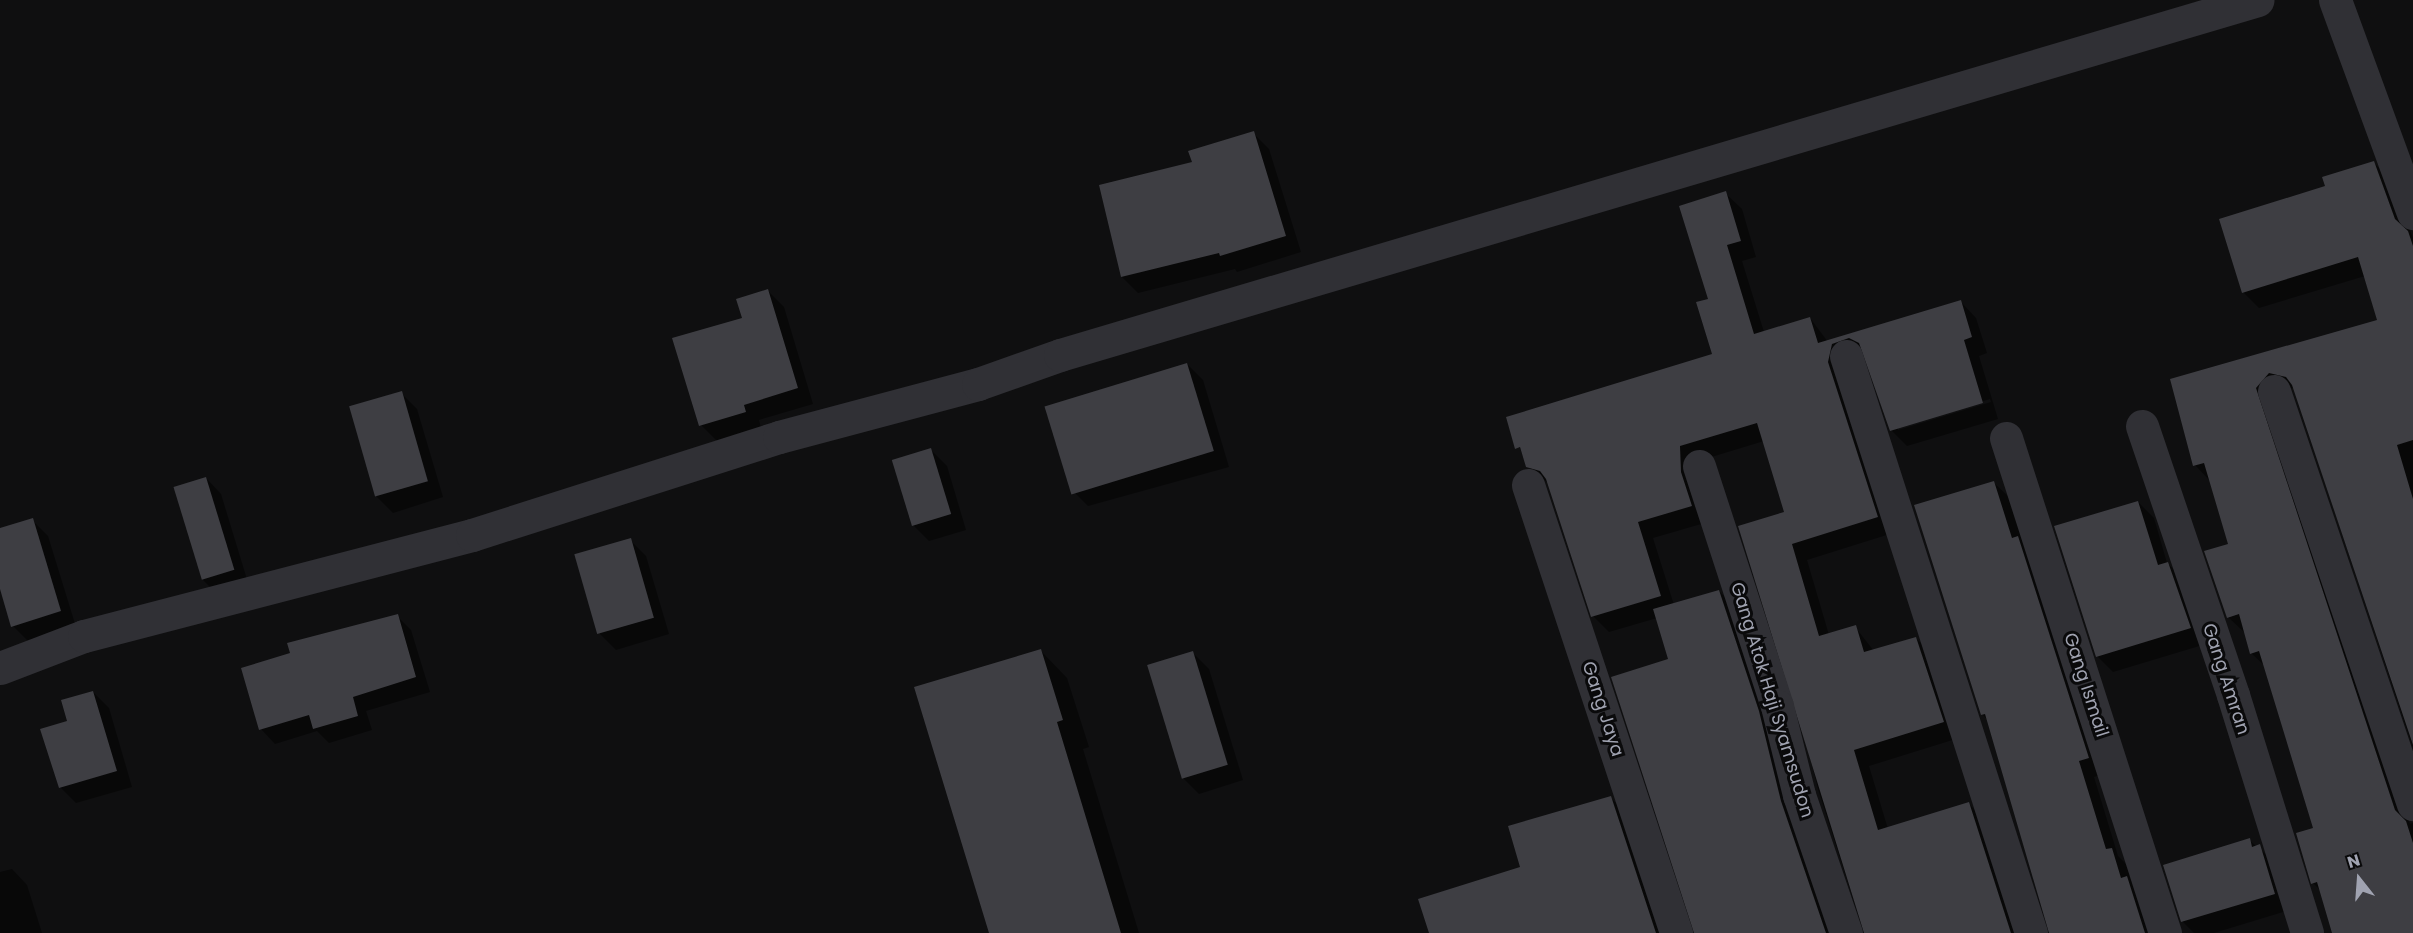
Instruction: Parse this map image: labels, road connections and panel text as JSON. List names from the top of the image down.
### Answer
{
  "streets": {
    "street": [
      "Gang Amran",
      "Gang Ismail",
      "Gang Atok Haji Syamsudon",
      "Gang Jaya"
    ]
  },
  "north": "top"
}
